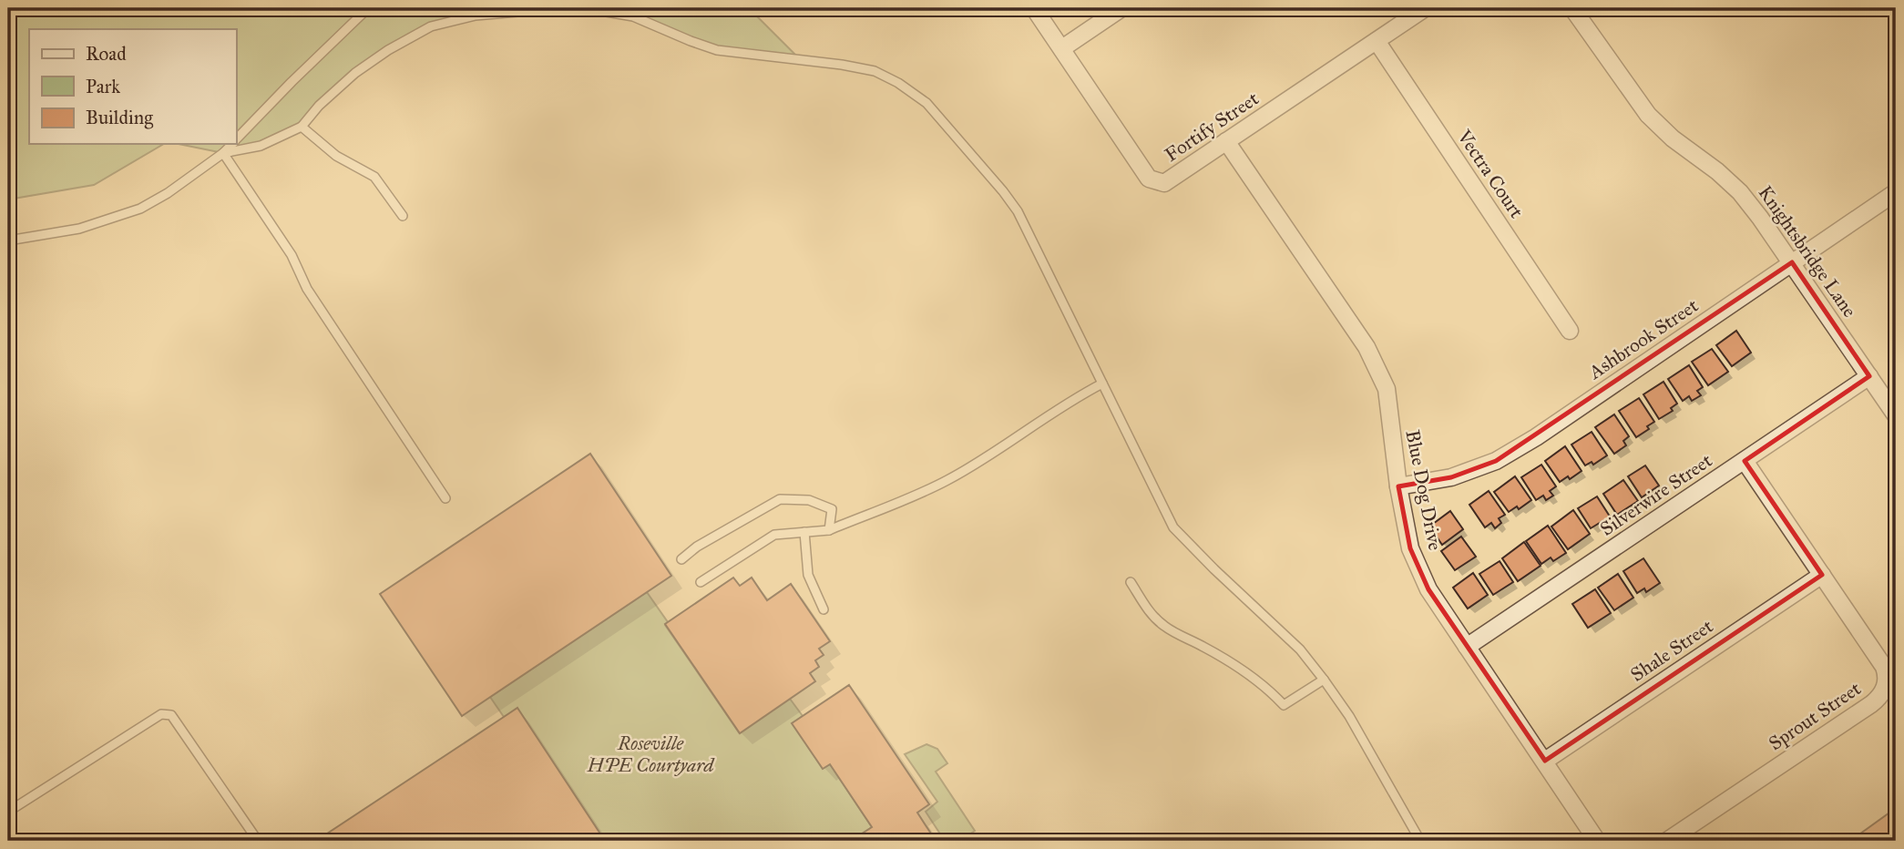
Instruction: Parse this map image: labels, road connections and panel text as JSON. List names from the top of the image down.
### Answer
{
  "streets": {
    "street": [
      "Fortify Street",
      "Vectra Court",
      "Knightsbridge Lane",
      "Ashbrook Street",
      "Blue Dog Drive",
      "Silverwire Street",
      "Shale Street",
      "Sprout Street"
    ]
  },
  "crossings": [
    ["Fortify Street", "Vectra Court"],
    ["Fortify Street", "Blue Dog Drive"],
    ["Knightsbridge Lane", "Ashbrook Street"],
    ["Knightsbridge Lane", "Silverwire Street"],
    ["Ashbrook Street", "Blue Dog Drive"],
    ["Blue Dog Drive", "Silverwire Street"],
    ["Blue Dog Drive", "Shale Street"],
    ["Silverwire Street", "Sprout Street"],
    ["Shale Street", "Sprout Street"]
  ],
  "parks": ["Roseville HPE Courtyard"],
  "legend": ["Road", "Park", "Building"]
}
